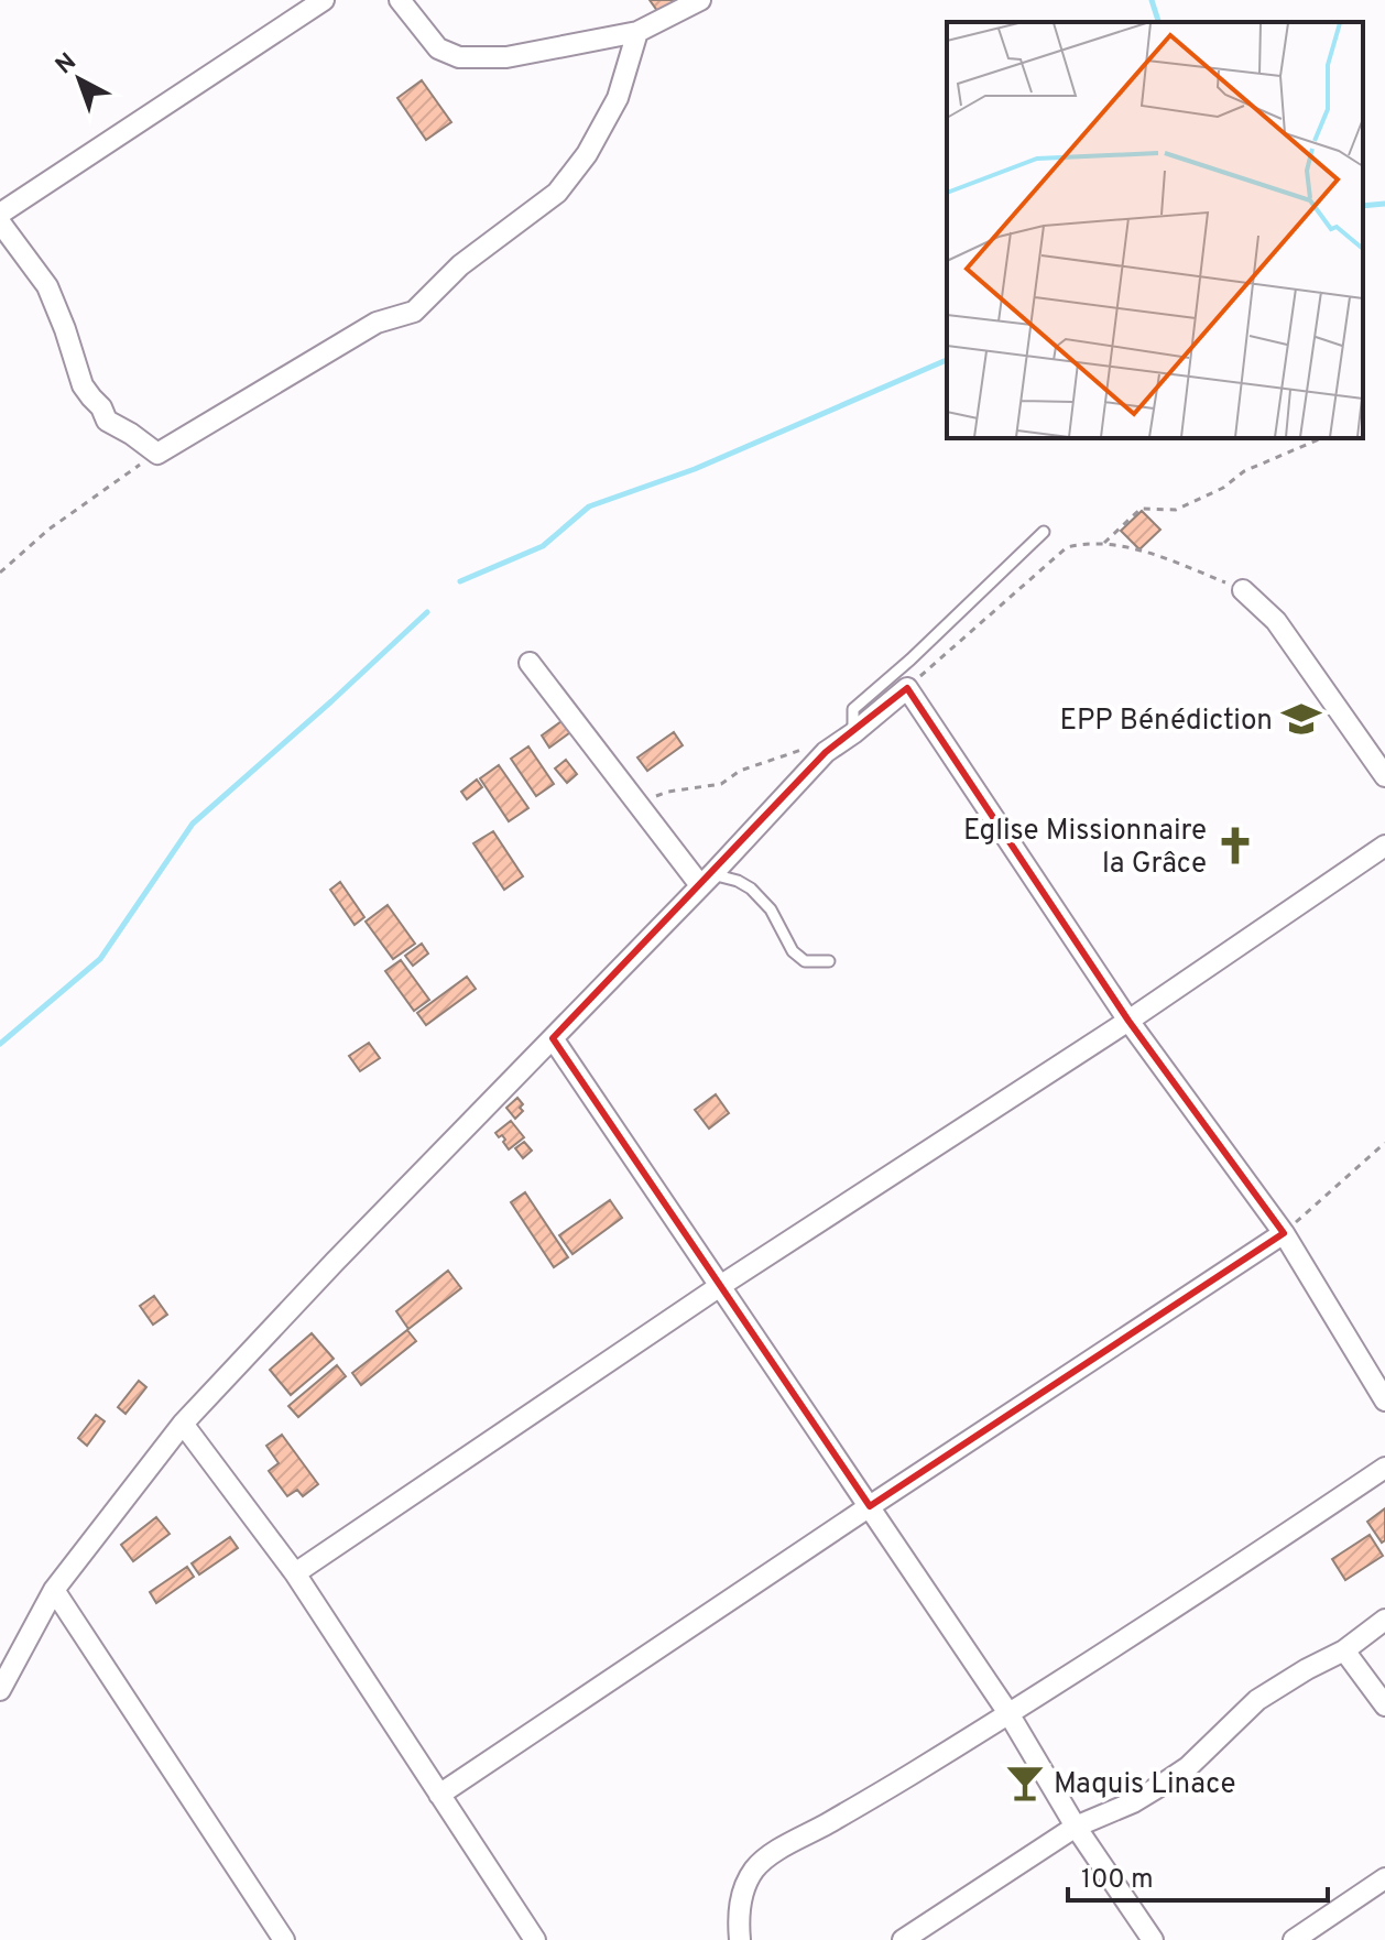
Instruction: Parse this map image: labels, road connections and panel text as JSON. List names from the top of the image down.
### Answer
{
  "places": {
    "school or university": ["EPP Bénédiction"],
    "church": ["Eglise Missionnaire la Grâce"],
    "bar": ["Maquis Linace"]
  },
  "scale_bar": "100 m",
  "north": "top left"
}
